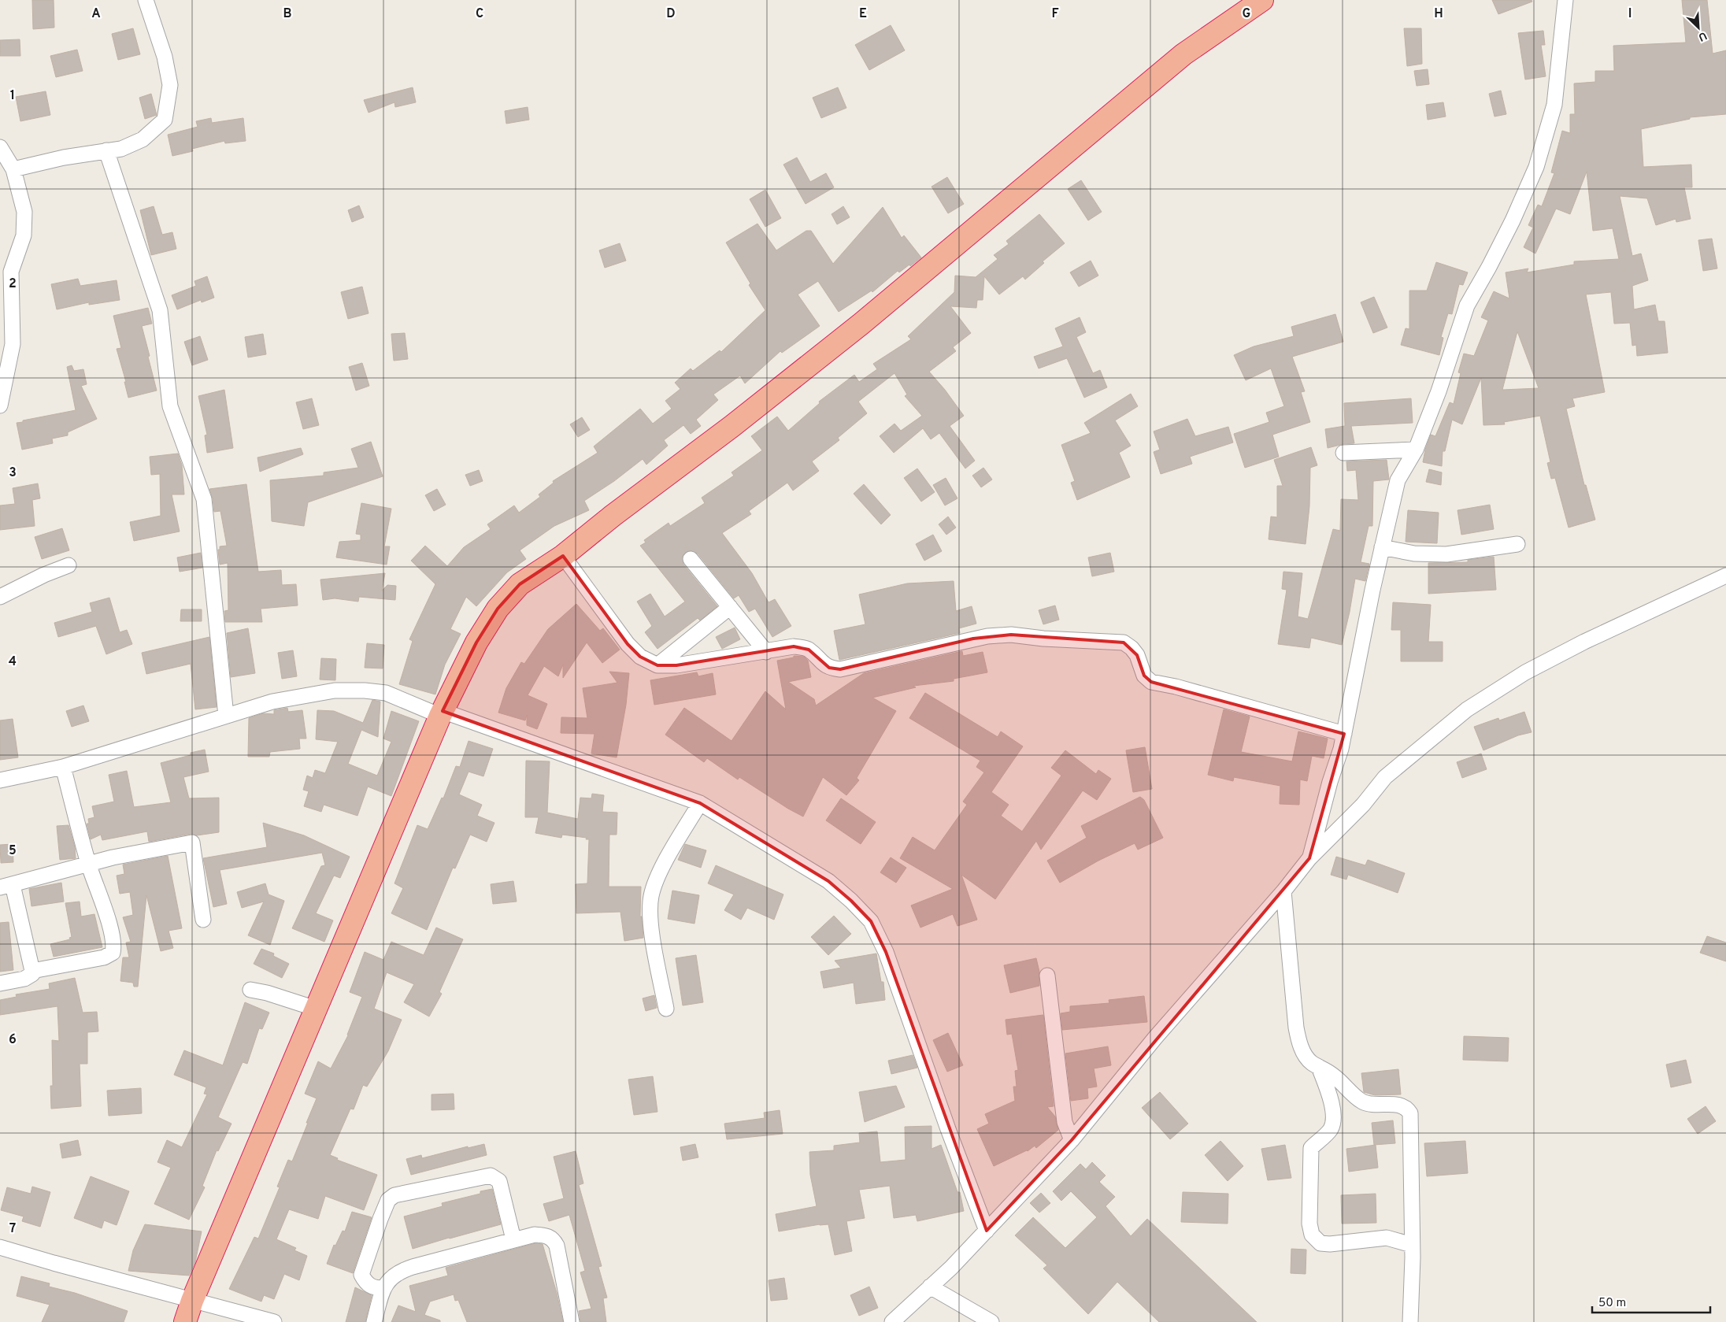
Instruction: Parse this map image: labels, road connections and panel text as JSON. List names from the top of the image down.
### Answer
{
  "scale_bar": "50 m",
  "north": "bottom right",
  "grid": {
    "columns": [
      "A",
      "B",
      "C",
      "D",
      "E",
      "F",
      "G",
      "H",
      "I"
    ],
    "rows": [
      "1",
      "2",
      "3",
      "4",
      "5",
      "6",
      "7"
    ]
  }
}
